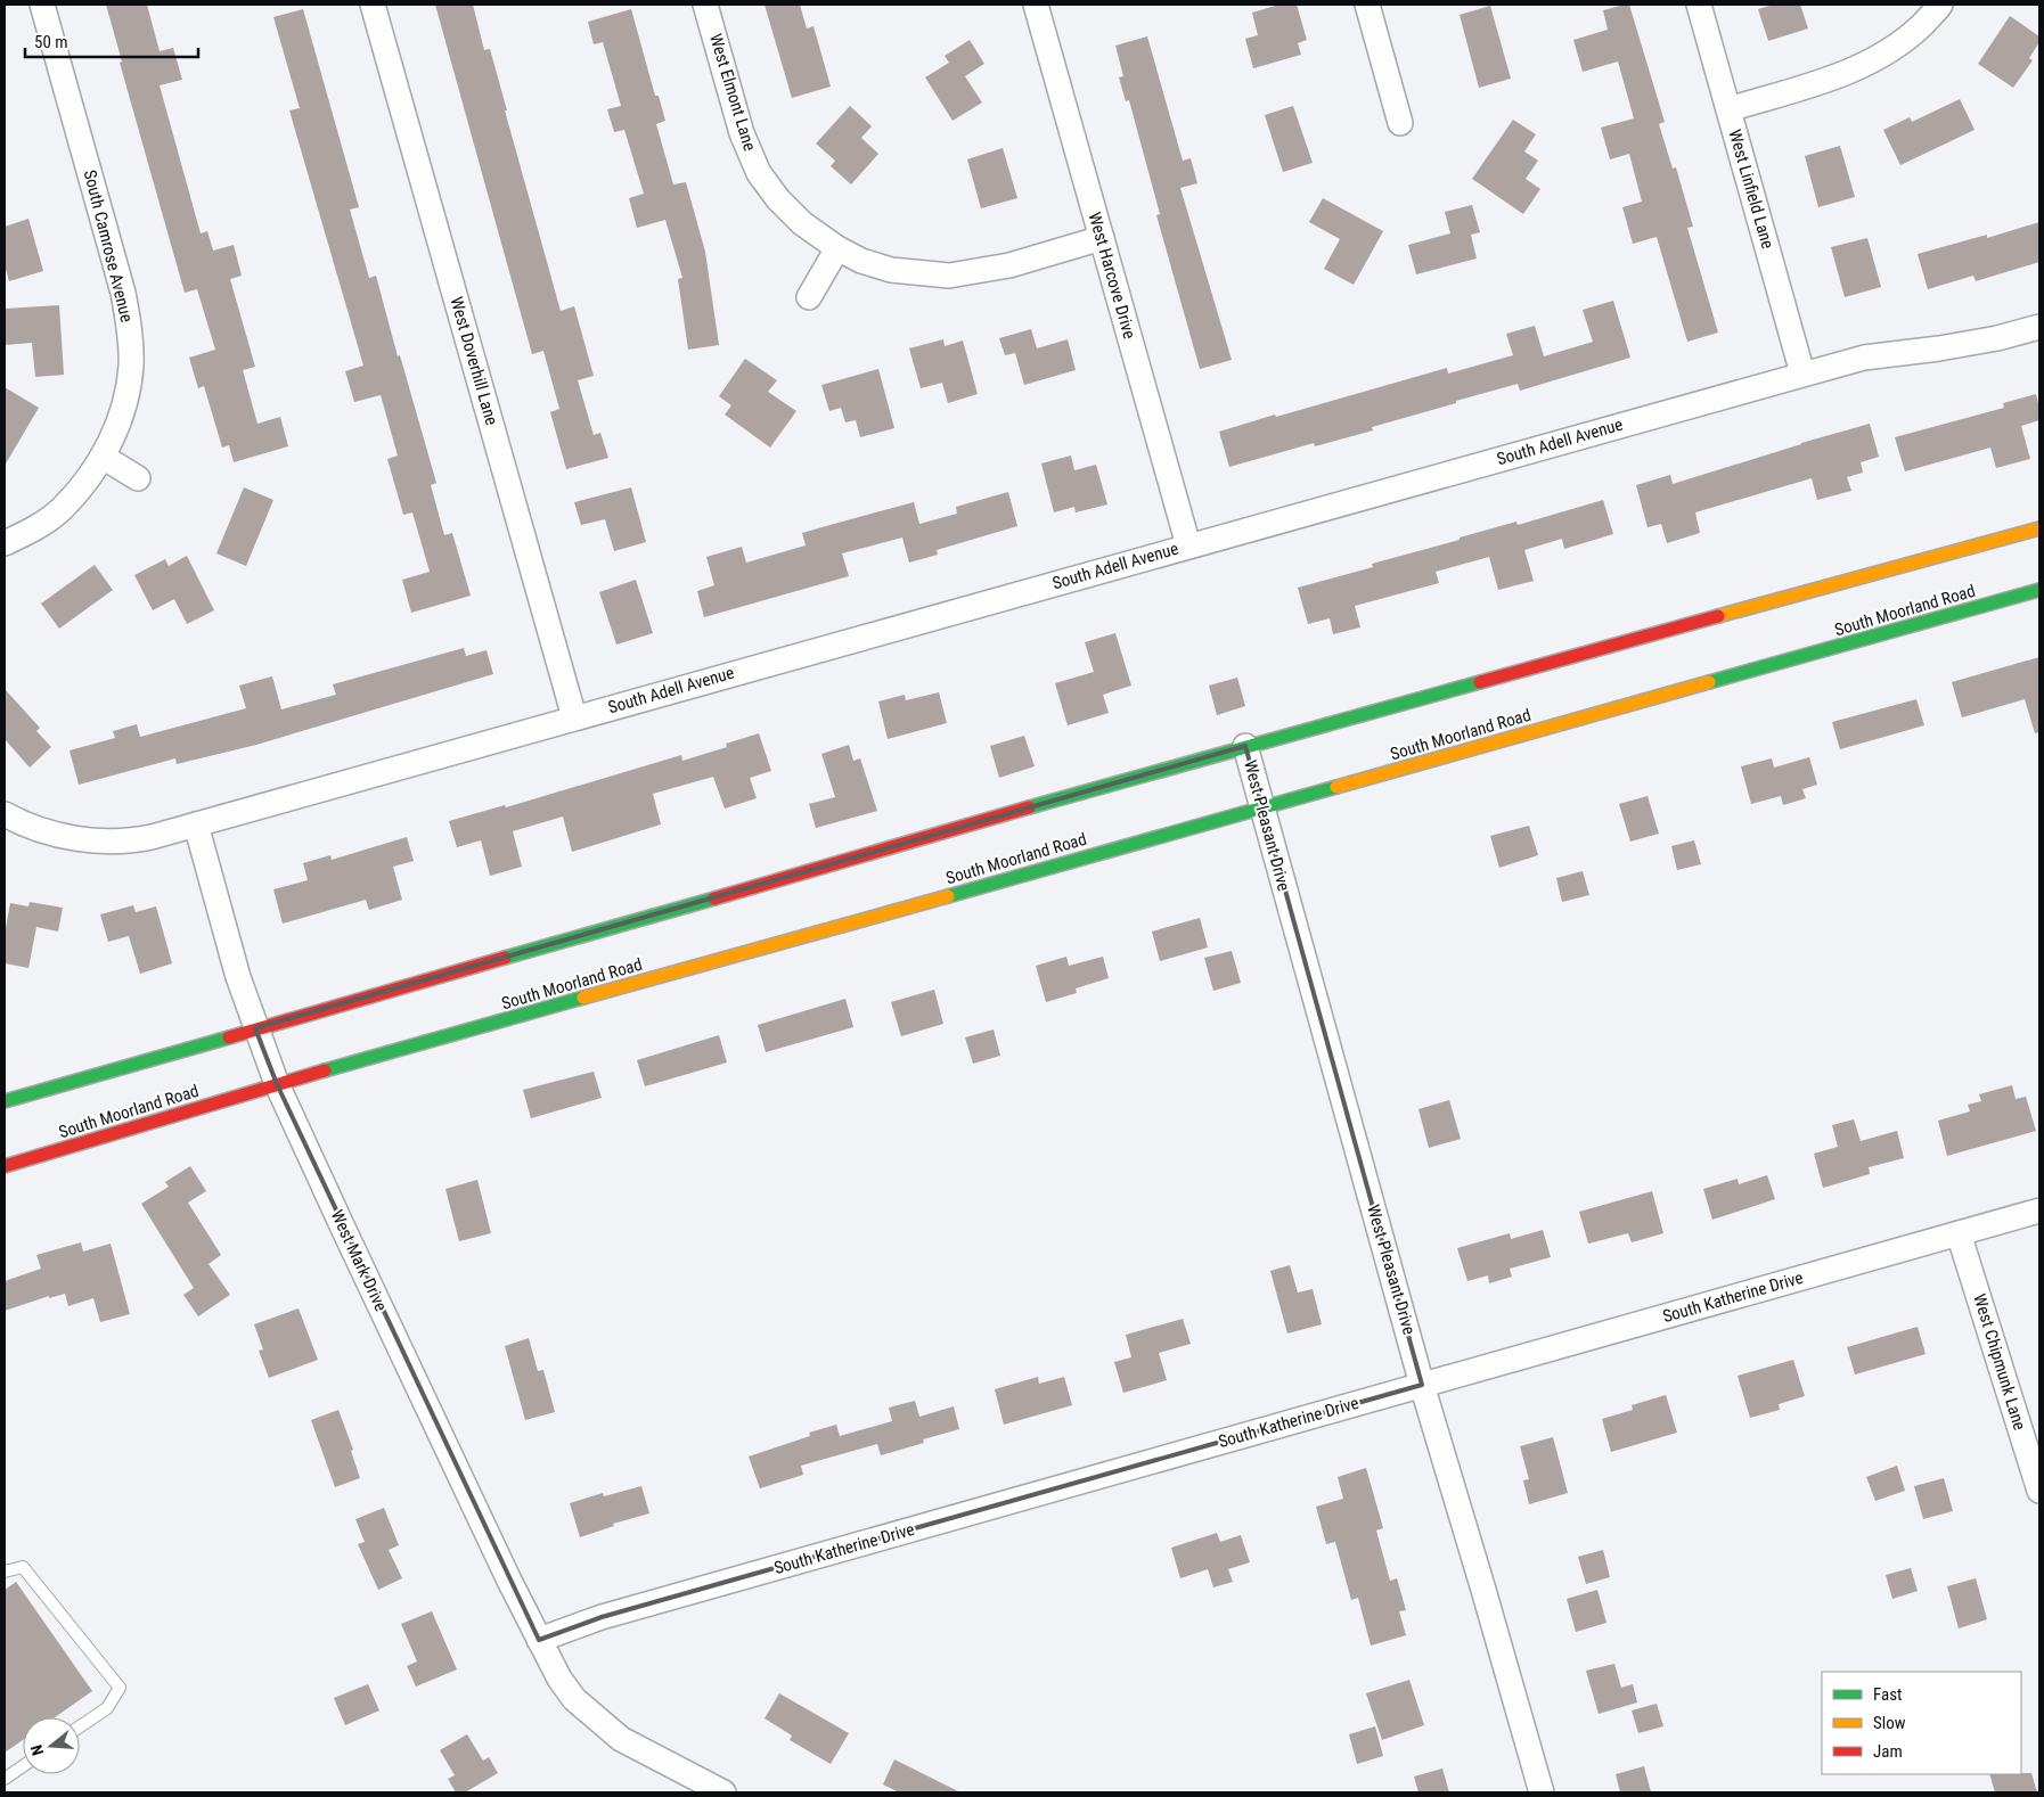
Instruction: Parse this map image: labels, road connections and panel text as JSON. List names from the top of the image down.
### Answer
{
  "streets": {
    "main road": ["South Moorland Road"],
    "street": [
      "West Elmont Lane",
      "West Linfield Lane",
      "South Camrose Avenue",
      "West Harcove Drive",
      "West Doverhill Lane",
      "South Adell Avenue",
      "West Pleasant Drive",
      "West Mark Drive",
      "South Katherine Drive",
      "West Chipmunk Lane"
    ]
  },
  "crossings": [
    ["West Elmont Lane", "West Harcove Drive"],
    ["West Linfield Lane", "South Adell Avenue"],
    ["West Harcove Drive", "South Adell Avenue"],
    ["West Doverhill Lane", "South Adell Avenue"],
    ["South Adell Avenue", "West Mark Drive"],
    ["South Moorland Road", "West Pleasant Drive"],
    ["South Moorland Road", "West Mark Drive"],
    ["West Pleasant Drive", "South Katherine Drive"],
    ["West Mark Drive", "South Katherine Drive"],
    ["South Katherine Drive", "West Chipmunk Lane"]
  ],
  "legend": ["Fast", "Slow", "Jam"],
  "scale_bar": "50 m",
  "north": "left"
}
